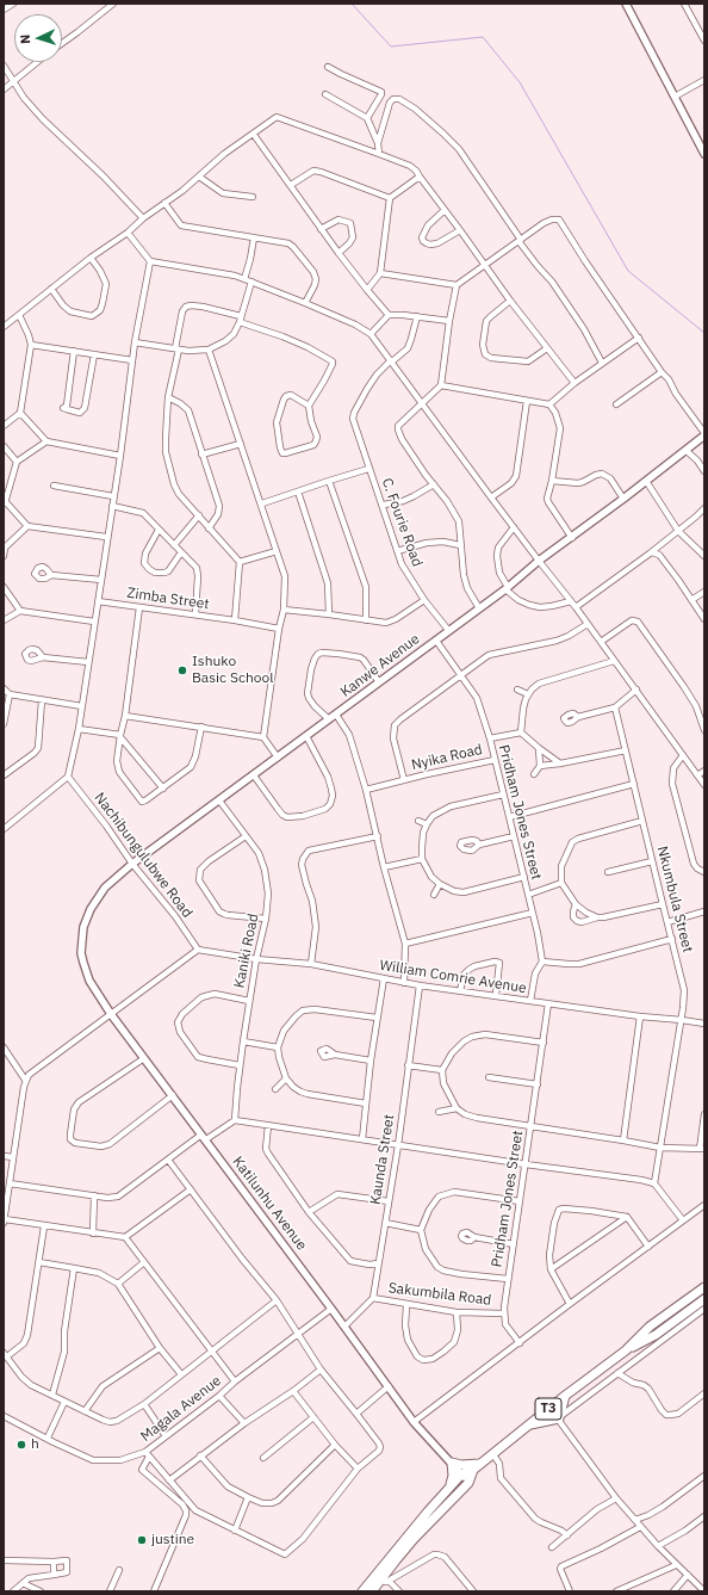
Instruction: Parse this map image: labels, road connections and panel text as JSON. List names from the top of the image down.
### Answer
{
  "streets": {
    "highway": ["T3"],
    "main road": ["Kanwe Avenue", "Katilunhu Avenue"],
    "street": [
      "C. Fourie Road",
      "Zimba Street",
      "Nyika Road",
      "Pridham Jones Street",
      "Nachibungulubwe Road",
      "Nkumbula Street",
      "Kaniki Road",
      "William Comrie Avenue",
      "Kaunda Street",
      "Sakumbila Road",
      "Magala Avenue"
    ]
  },
  "crossings": [
    ["C. Fourie Road", "Kanwe Avenue"],
    ["Kanwe Avenue", "Pridham Jones Street"],
    ["Kanwe Avenue", "Nachibungulubwe Road"],
    ["Kanwe Avenue", "Kaniki Road"],
    ["Kanwe Avenue", "Katilunhu Avenue"],
    ["Nyika Road", "Pridham Jones Street"],
    ["Pridham Jones Street", "William Comrie Avenue"],
    ["Pridham Jones Street", "Sakumbila Road"],
    ["Nachibungulubwe Road", "William Comrie Avenue"],
    ["Nkumbula Street", "William Comrie Avenue"],
    ["Kaniki Road", "William Comrie Avenue"],
    ["William Comrie Avenue", "Kaunda Street"],
    ["Kaunda Street", "Sakumbila Road"],
    ["Katilunhu Avenue", "Magala Avenue"],
    ["Katilunhu Avenue", "T3"]
  ],
  "places": ["Ishuko Basic School", "h", "justine"],
  "north": "left"
}
